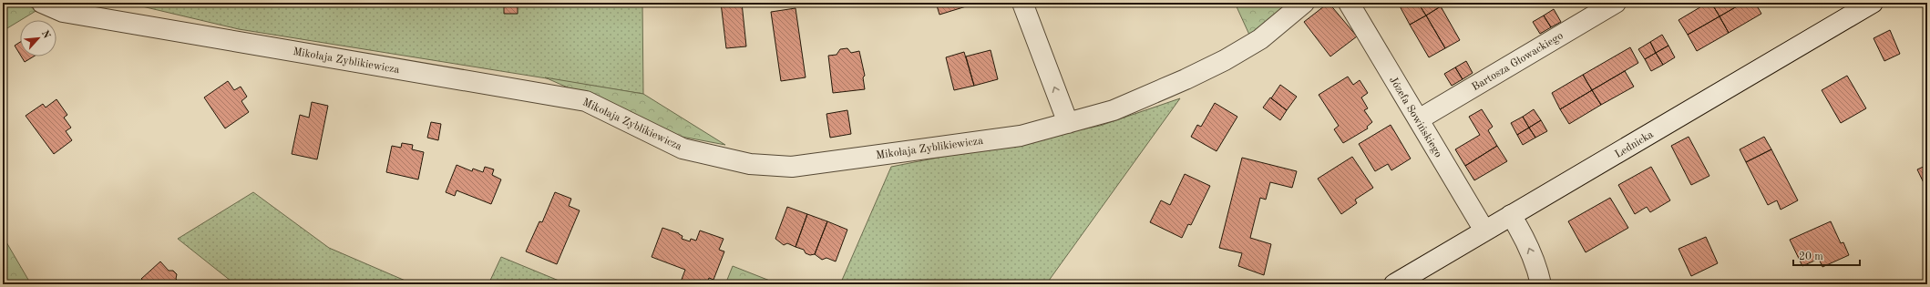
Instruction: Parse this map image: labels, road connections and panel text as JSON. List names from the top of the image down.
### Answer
{
  "streets": {
    "street": [
      "Mikołaja Zyblikiewicza",
      "Bartosza Głowackiego",
      "Józefa Sowińskiego",
      "Lednicka"
    ]
  },
  "crossings": [
    ["Bartosza Głowackiego", "Józefa Sowińskiego"],
    ["Józefa Sowińskiego", "Lednicka"]
  ],
  "scale_bar": "20 m",
  "north": "top right"
}
